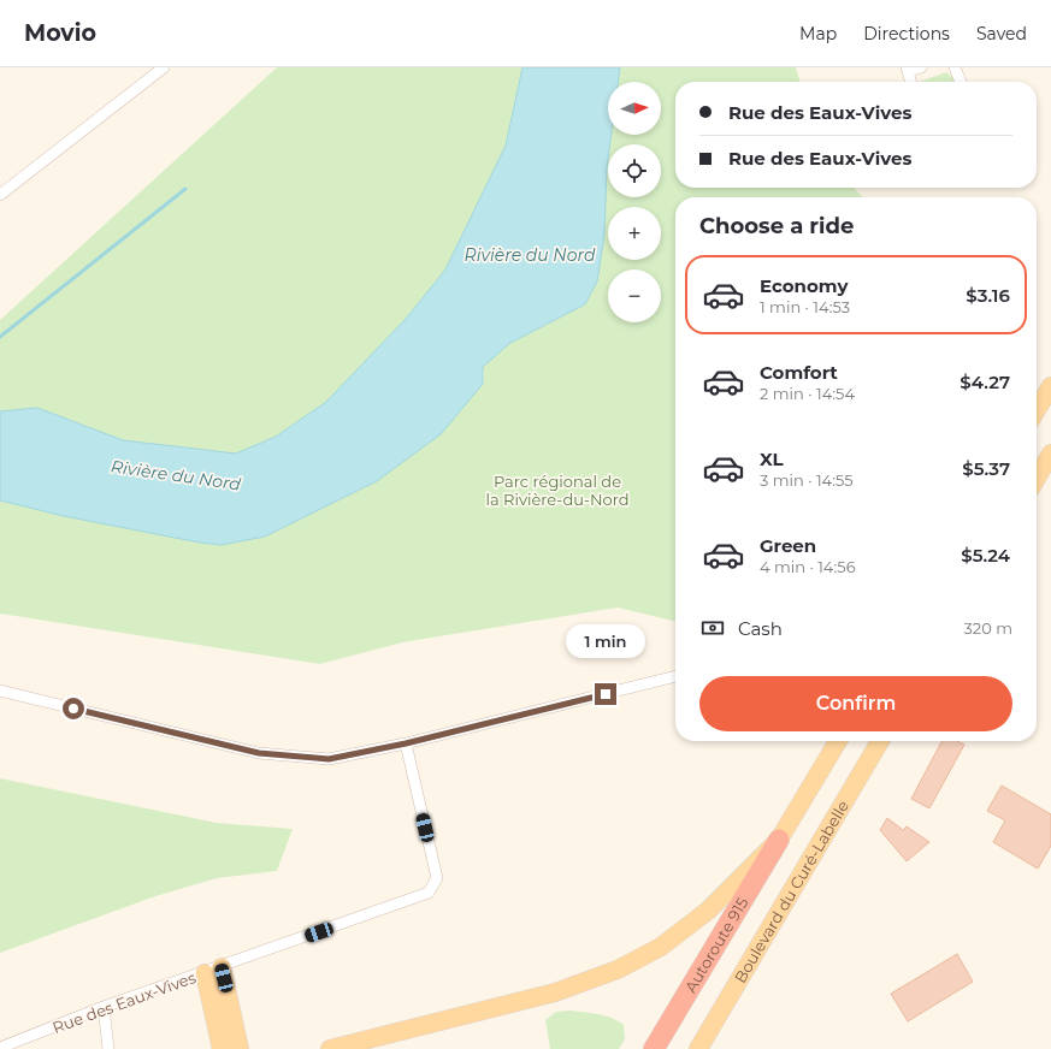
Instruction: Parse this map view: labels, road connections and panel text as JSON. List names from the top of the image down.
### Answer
{
  "streets": {
    "highway": ["Autoroute 915"],
    "main road": ["Boulevard du Curé-Labelle"],
    "street": ["Rue des Eaux-Vives"]
  },
  "water": ["Rivière du Nord"],
  "parks": ["Parc régional de la Rivière-du-Nord"],
  "north": "right",
  "page": {
    "header": "Movio",
    "nav": ["Map", "Directions", "Saved"],
    "map_buttons": ["+", "−"],
    "banner": ["Rue des Eaux-Vives", "Rue des Eaux-Vives"],
    "heading": "Choose a ride",
    "list": [
      {
        "name": "Economy",
        "note": "1 min · 14:53",
        "value": "$3.16"
      },
      {
        "name": "Comfort",
        "note": "2 min · 14:54",
        "value": "$4.27"
      },
      {
        "name": "XL",
        "note": "3 min · 14:55",
        "value": "$5.37"
      },
      {
        "name": "Green",
        "note": "4 min · 14:56",
        "value": "$5.24"
      }
    ],
    "pay": ["Cash", "320 m"],
    "bubble": "1 min",
    "buttons": "Confirm"
  }
}
